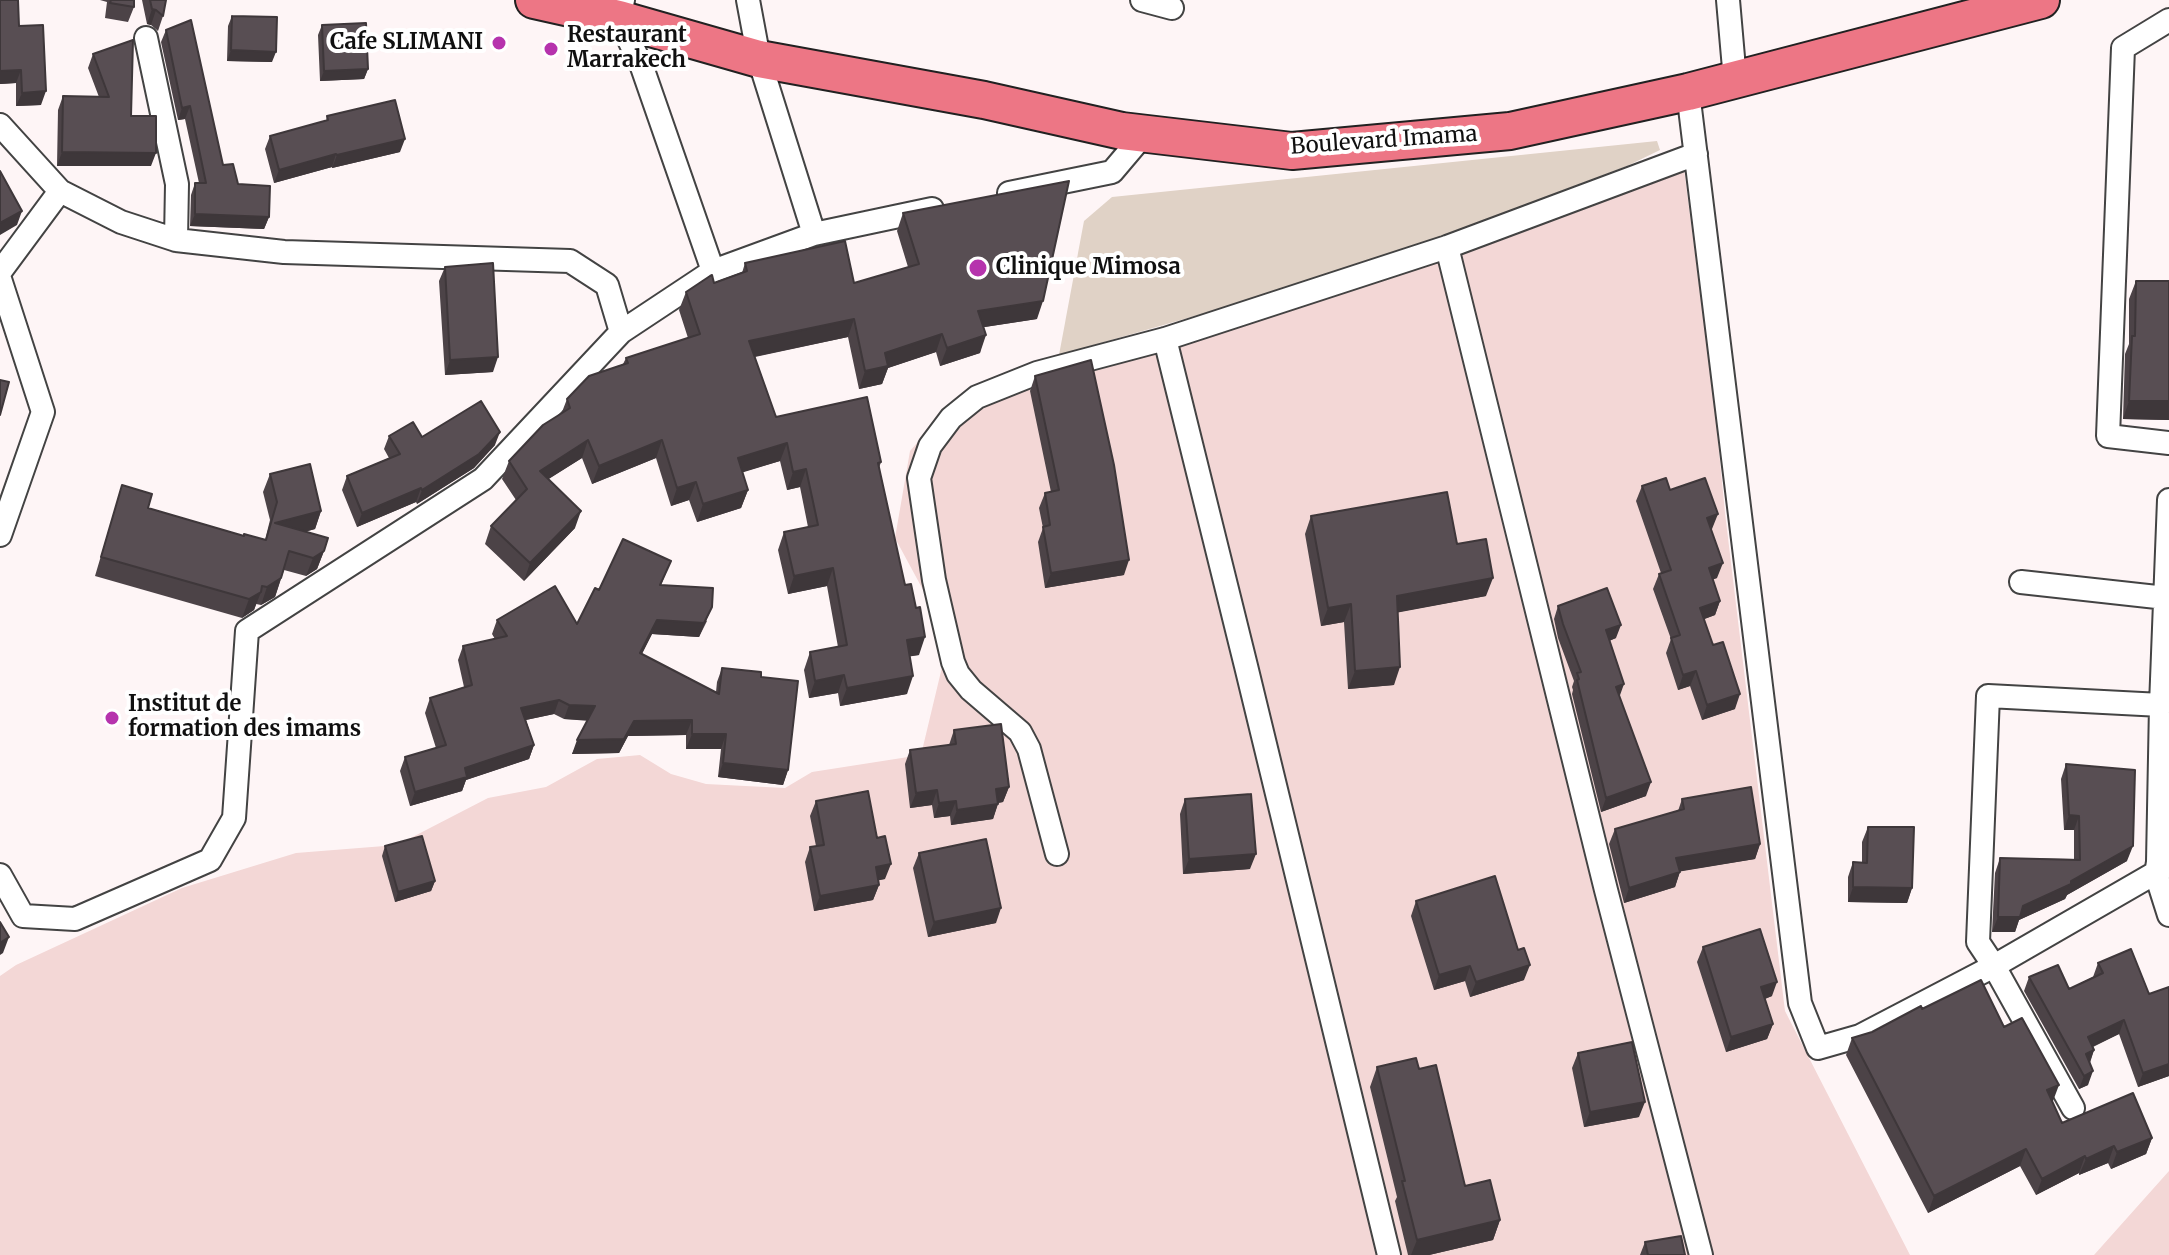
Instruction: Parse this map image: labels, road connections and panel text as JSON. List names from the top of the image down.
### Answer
{
  "streets": {
    "main road": ["Boulevard Imama"]
  },
  "places": [
    "Cafe SLIMANI",
    "Restaurant Marrakech",
    "Clinique Mimosa",
    "Institut de formation des imams"
  ]
}
